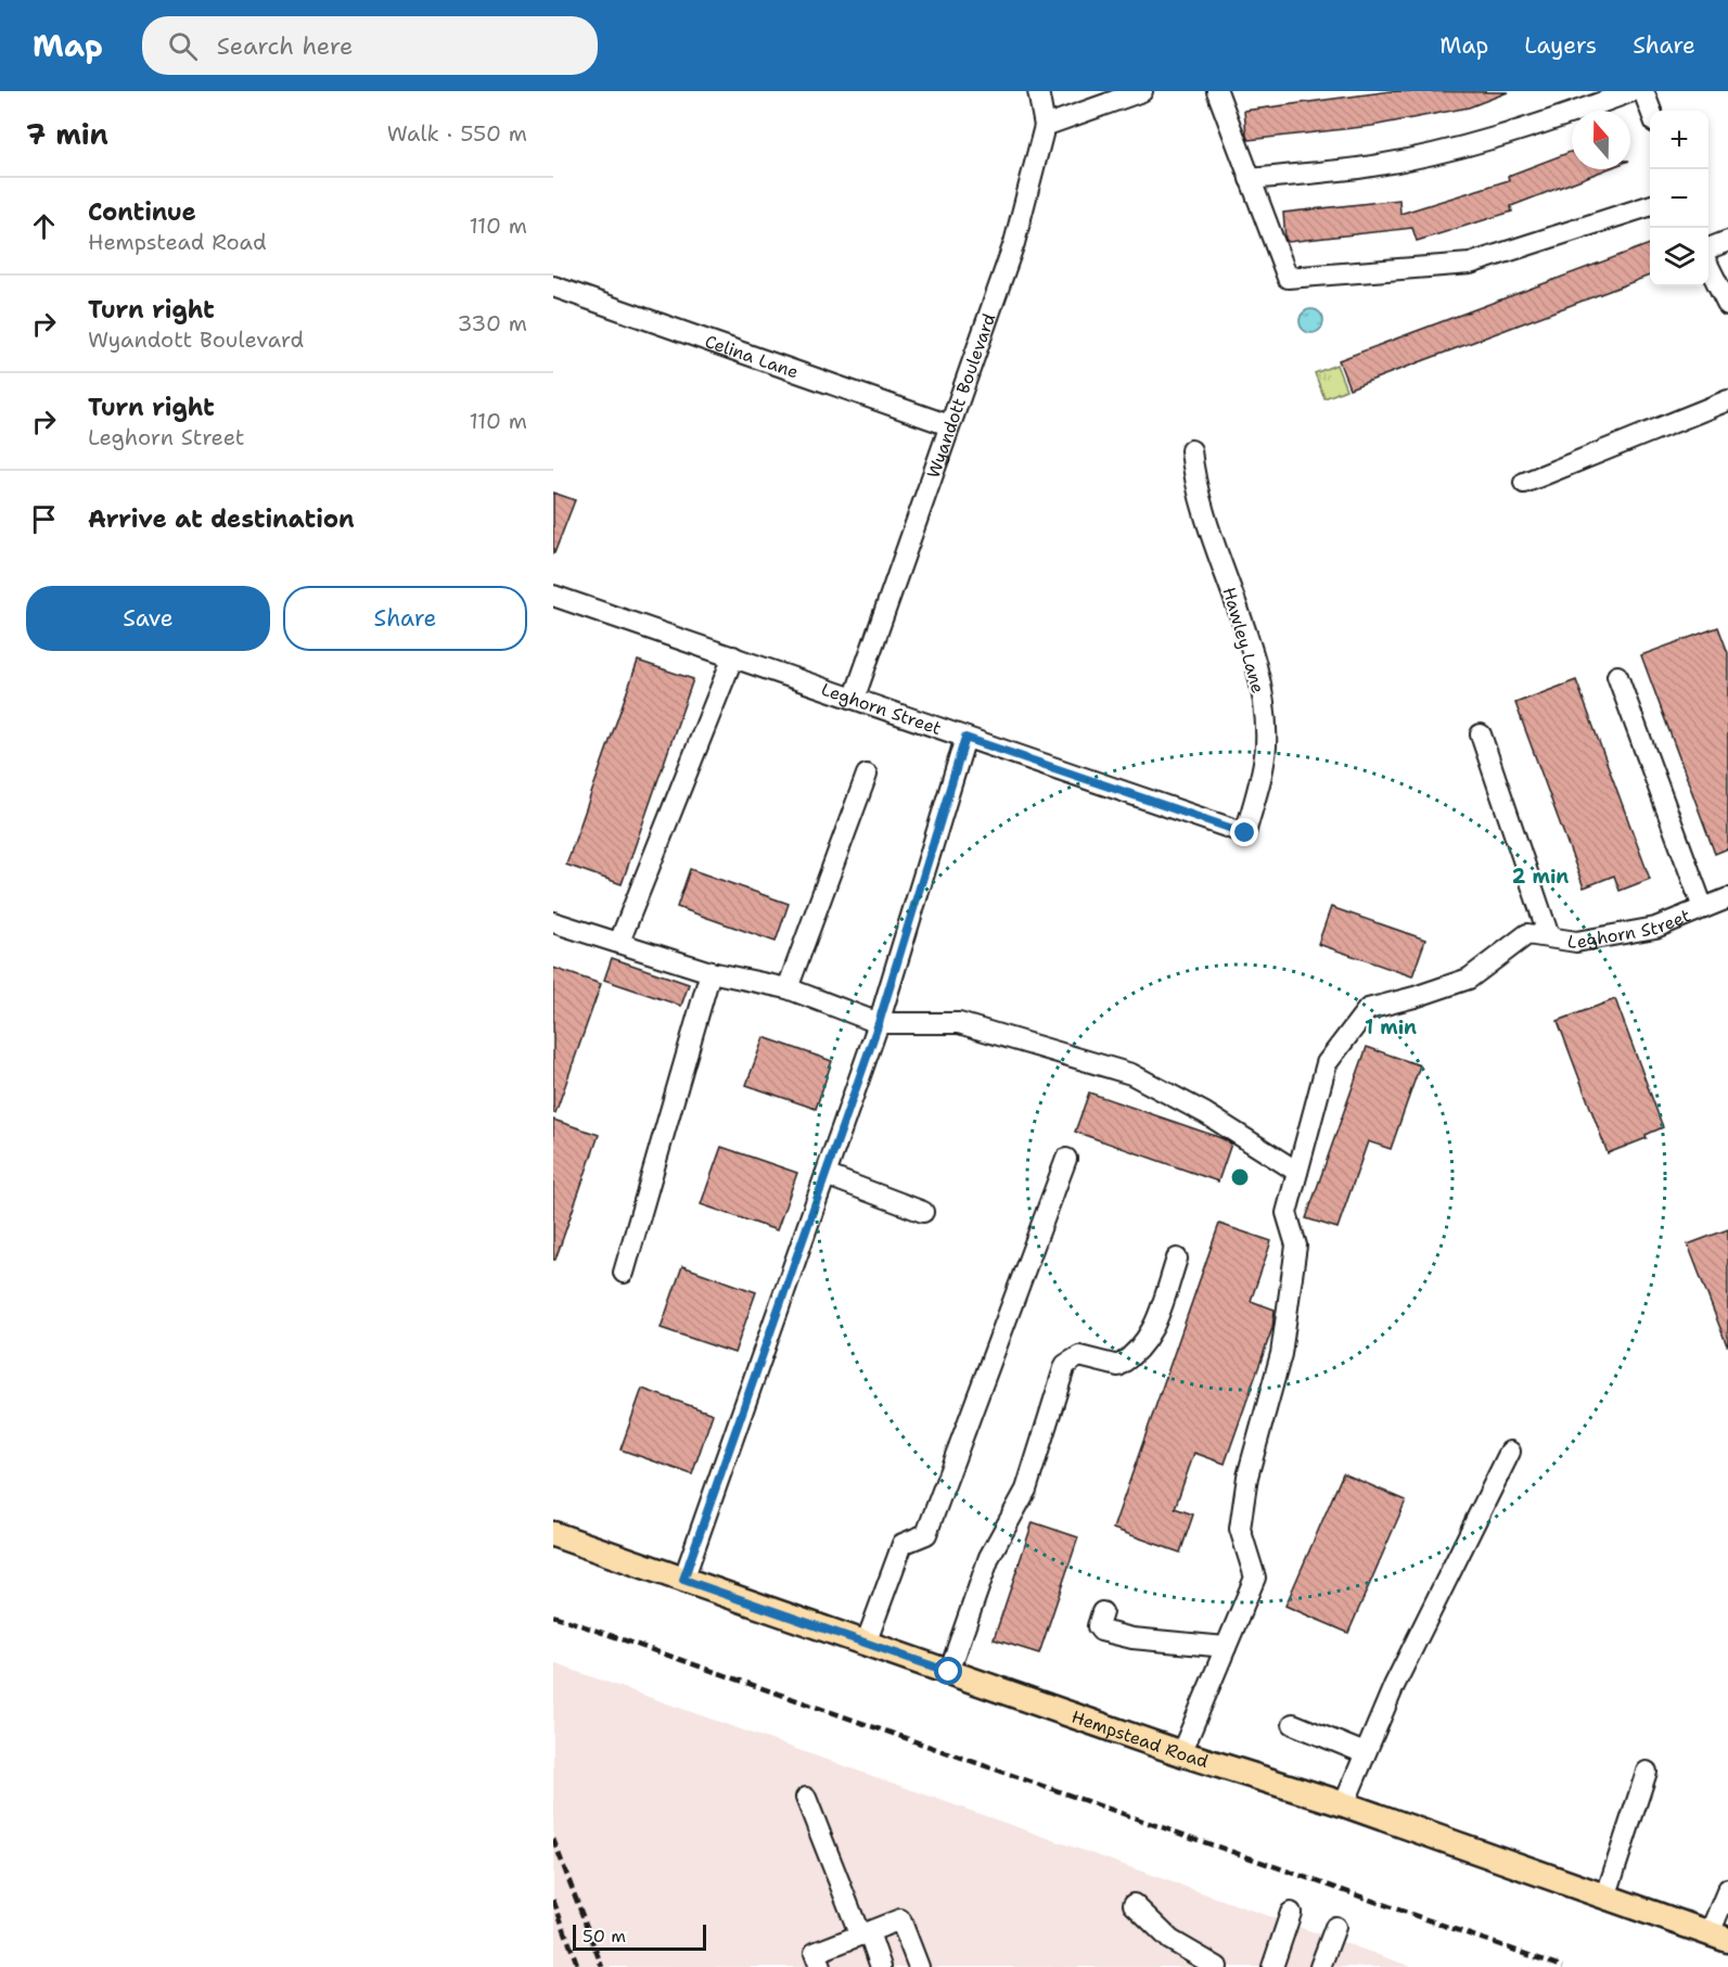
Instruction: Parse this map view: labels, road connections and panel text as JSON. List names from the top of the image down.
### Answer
{
  "streets": {
    "main road": ["Hempstead Road"],
    "street": [
      "Celina Lane",
      "Wyandott Boulevard",
      "Hawley Lane",
      "Leghorn Street"
    ]
  },
  "crossings": [
    ["Celina Lane", "Wyandott Boulevard"],
    ["Wyandott Boulevard", "Leghorn Street"],
    ["Hawley Lane", "Leghorn Street"]
  ],
  "scale_bar": "50 m",
  "north": "top",
  "page": {
    "header": "Map",
    "search": "Search here",
    "nav": ["Map", "Layers", "Share"],
    "heading": ["7 min", "Walk · 550 m"],
    "map_buttons": ["+", "−"],
    "list": [
      ["Continue", "Hempstead Road", "110 m"],
      ["Turn right", "Wyandott Boulevard", "330 m"],
      ["Turn right", "Leghorn Street", "110 m"],
      "Arrive at destination"
    ],
    "buttons": ["Save", "Share"],
    "scale": "50 m"
  },
  "rings": ["2 min", "1 min"]
}
